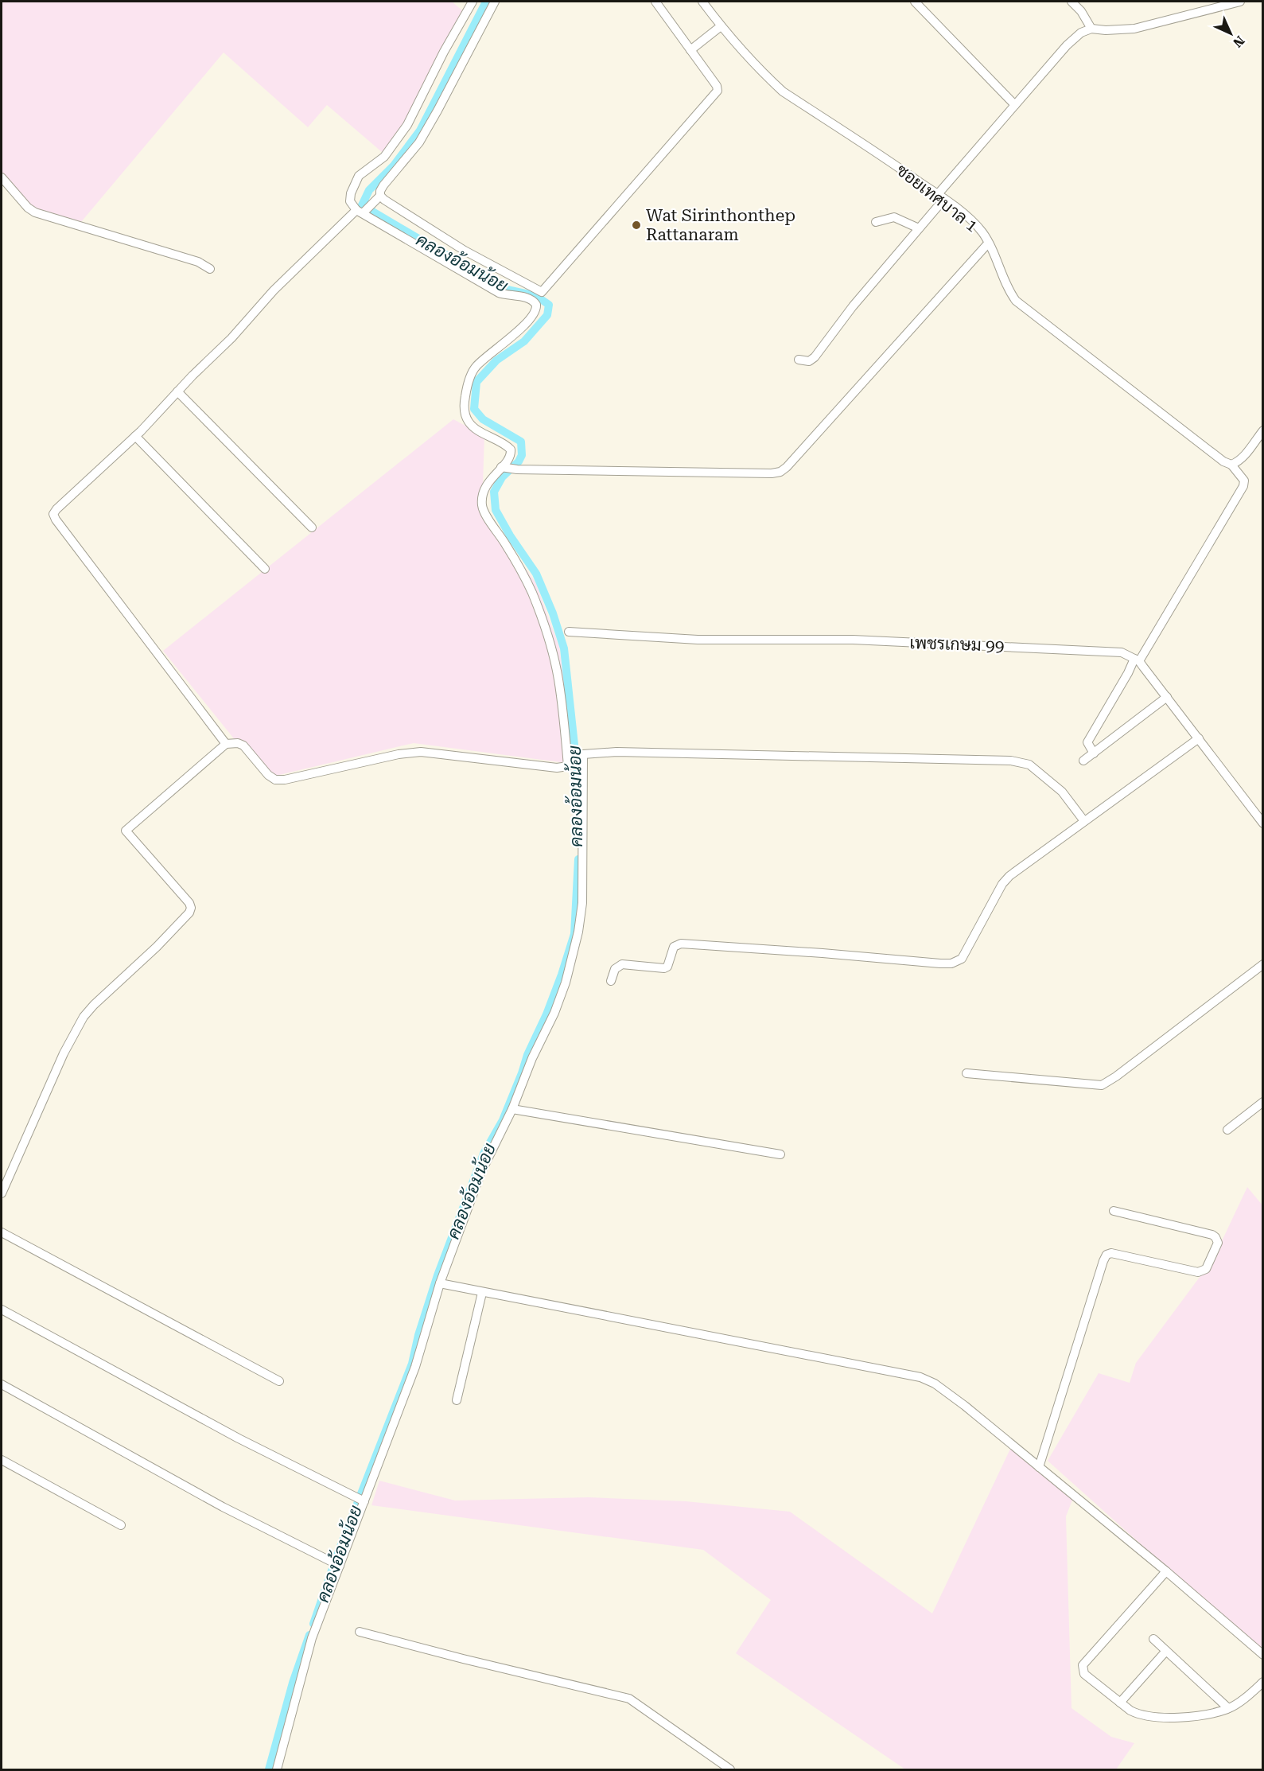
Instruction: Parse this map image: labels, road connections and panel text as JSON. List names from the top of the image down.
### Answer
{
  "streets": {
    "street": ["ซอยเทศบาล 1", "เพชรเกษม 99"]
  },
  "water": ["คลองอ้อมน้อย"],
  "places": ["Wat Sirinthonthep Rattanaram"],
  "north": "bottom right"
}
